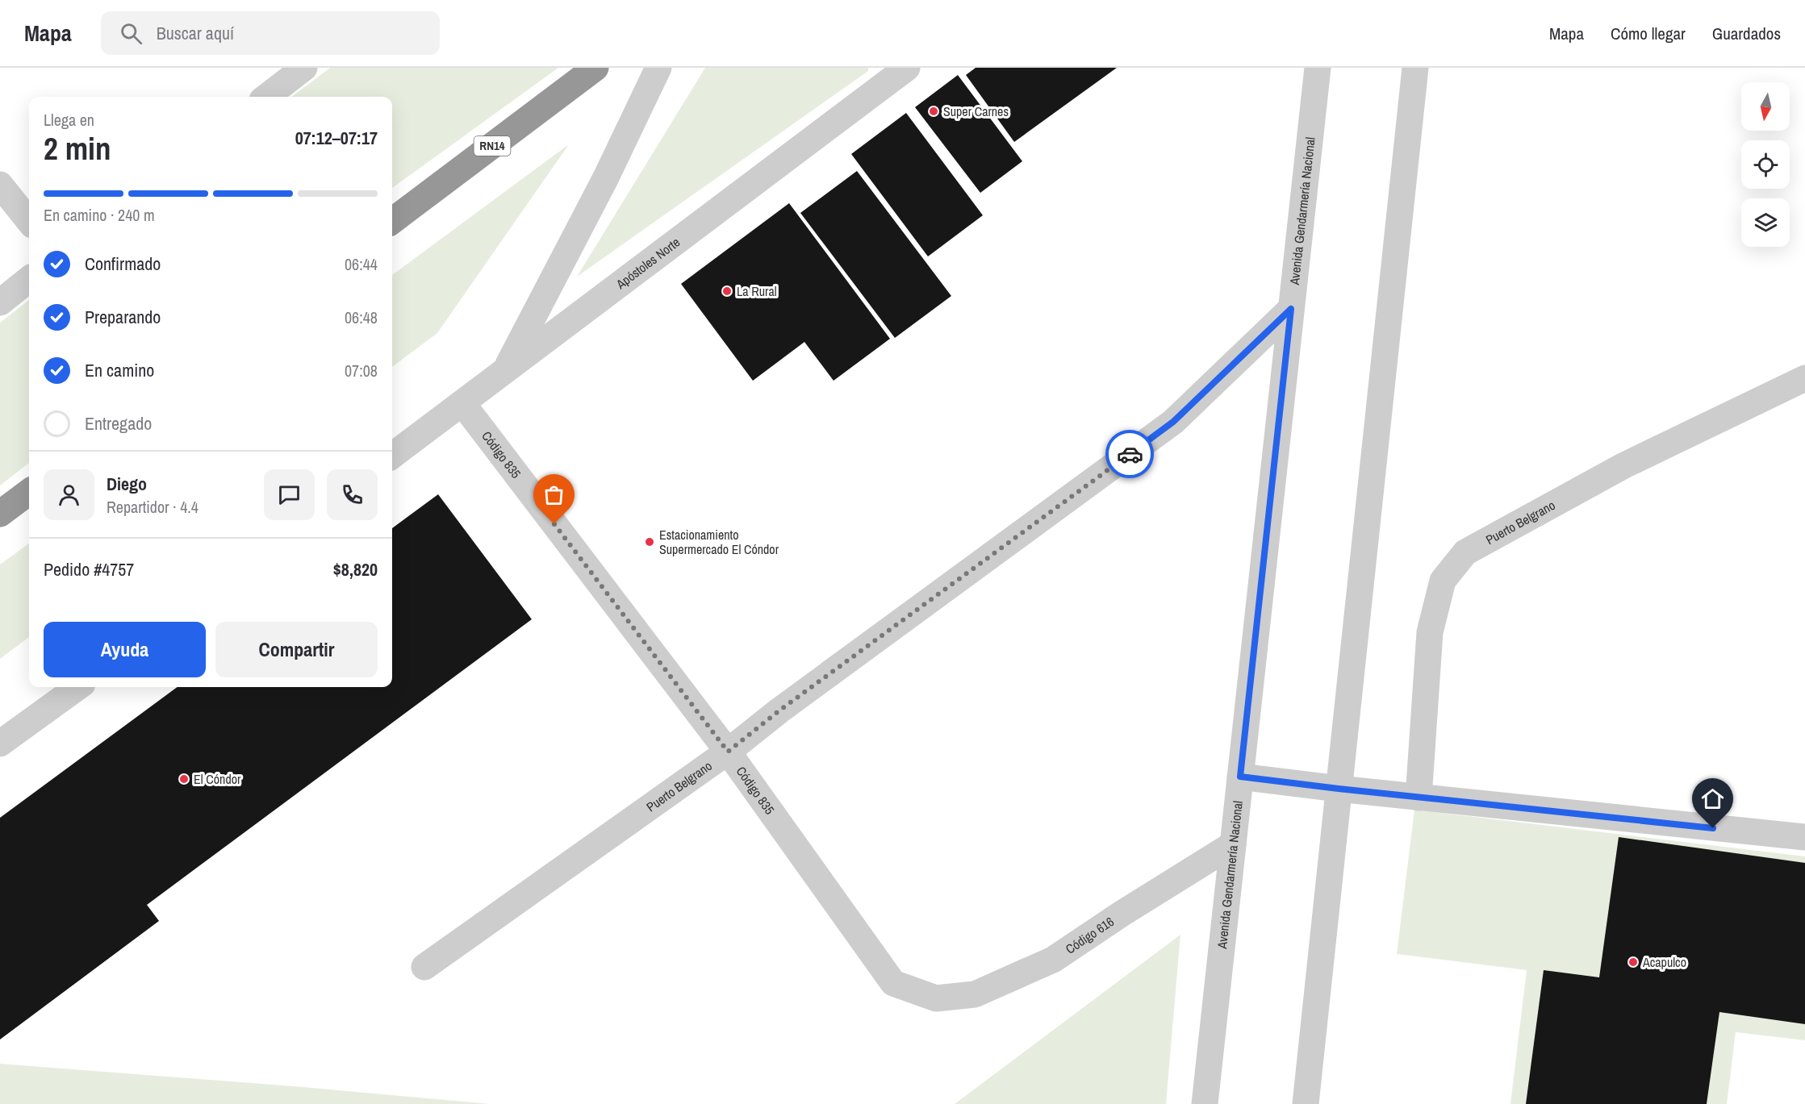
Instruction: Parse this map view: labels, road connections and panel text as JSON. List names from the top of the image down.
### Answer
{
  "streets": {
    "highway": ["RN14"],
    "street": [
      "Avenida Gendarmería Nacional",
      "Apóstoles Norte",
      "Código 835",
      "Puerto Belgrano",
      "Código 616"
    ]
  },
  "crossings": [
    ["Avenida Gendarmería Nacional", "Puerto Belgrano"],
    ["Avenida Gendarmería Nacional", "Código 616"],
    ["Apóstoles Norte", "Código 835"],
    ["Código 835", "Puerto Belgrano"],
    ["Código 835", "Código 616"]
  ],
  "places": [
    "Super Carnes",
    "La Rural",
    "Estacionamiento Supermercado El Cóndor",
    "El Cóndor",
    "Acapulco"
  ],
  "north": "bottom",
  "page": {
    "header": "Mapa",
    "search": "Buscar aquí",
    "nav": ["Mapa", "Cómo llegar", "Guardados"],
    "heading": ["2 min", "Llega en", "07:12–07:17"],
    "panel": [
      "Diego",
      "Repartidor · 4.4",
      "Pedido #4757",
      "$8,820"
    ],
    "bar": "En camino · 240 m",
    "list": [
      ["Confirmado", "06:44"],
      ["Preparando", "06:48"],
      ["En camino", "07:08"],
      "Entregado"
    ],
    "buttons": ["Ayuda", "Compartir"]
  }
}
